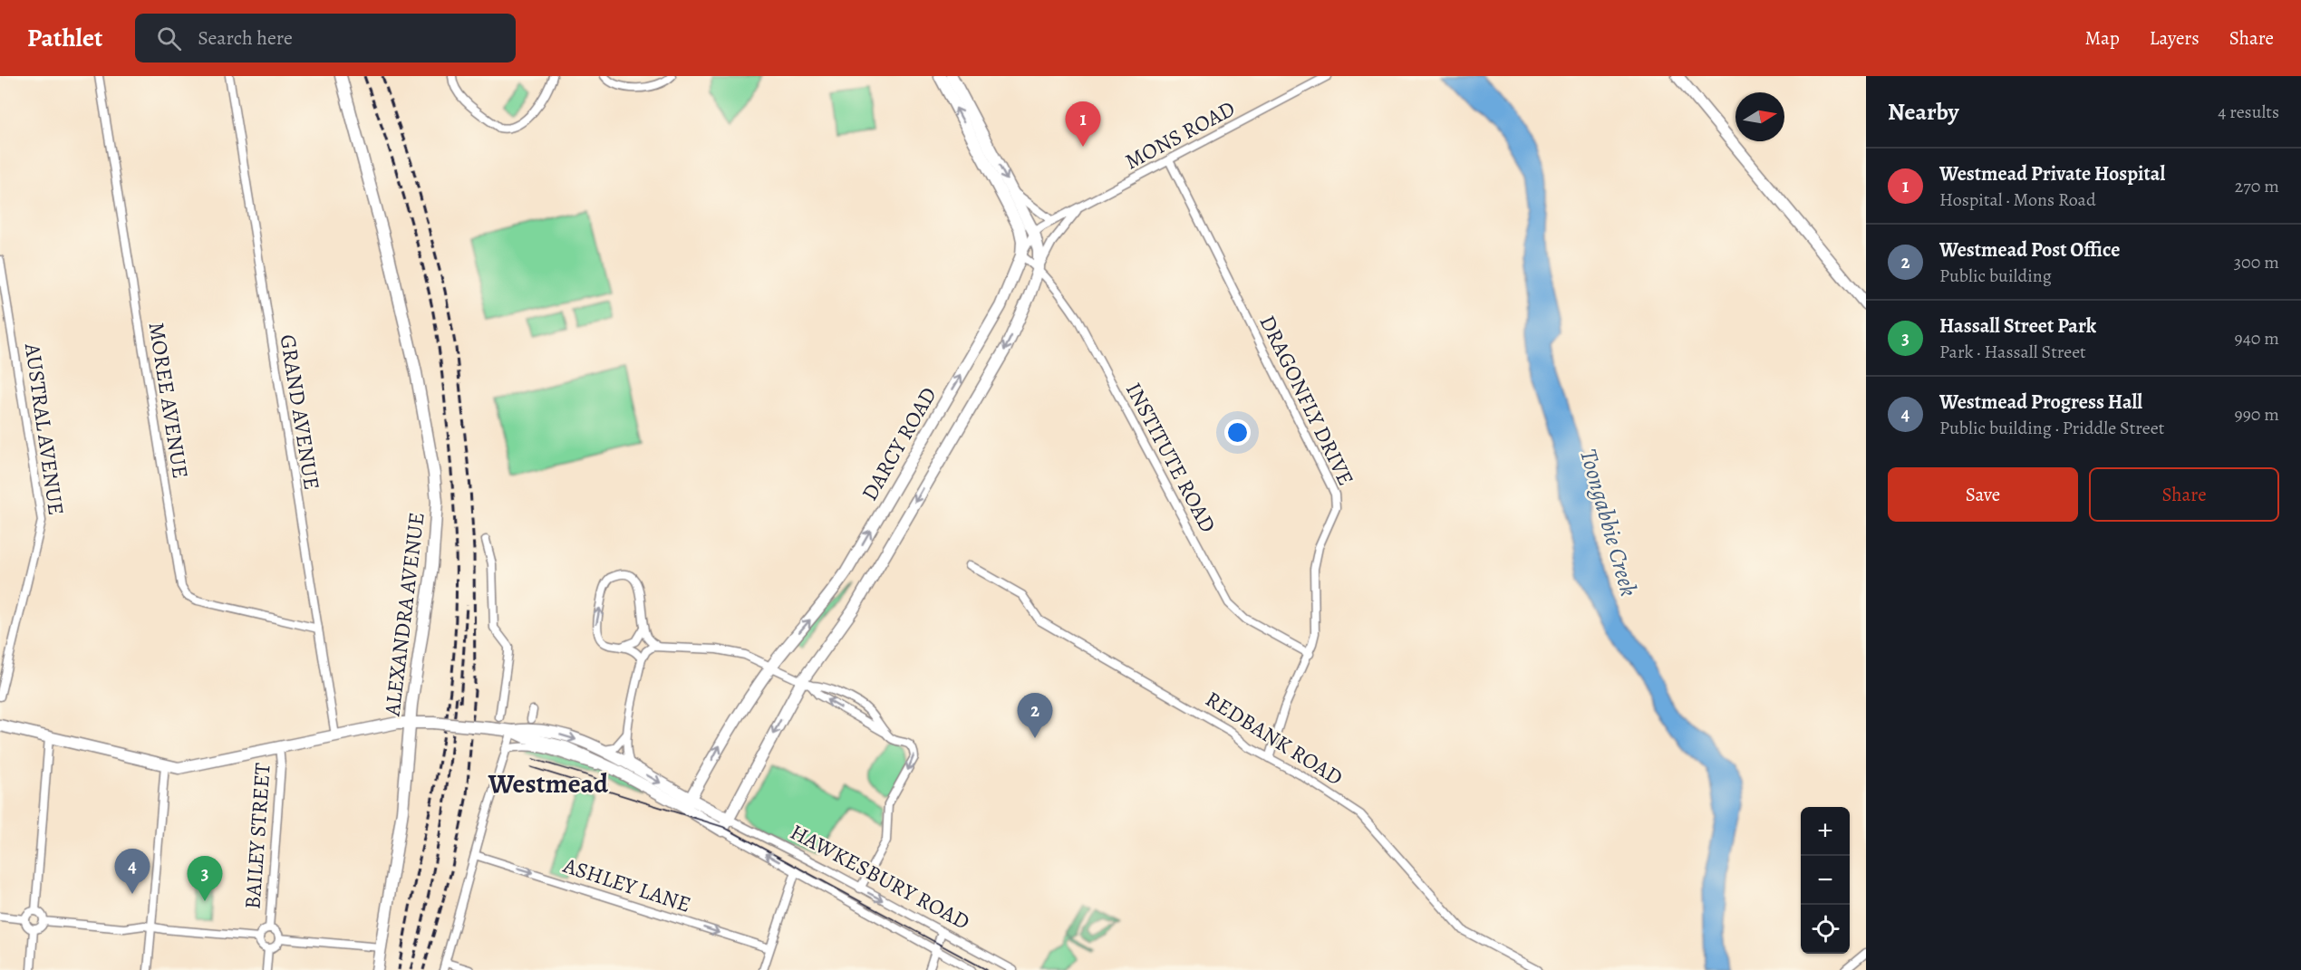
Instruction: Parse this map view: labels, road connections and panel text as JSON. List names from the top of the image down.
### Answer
{
  "streets": {
    "street": [
      "MONS ROAD",
      "MOREE AVENUE",
      "DRAGONFLY DRIVE",
      "GRAND AVENUE",
      "AUSTRAL AVENUE",
      "DARCY ROAD",
      "INSTITUTE ROAD",
      "ALEXANDRA AVENUE",
      "REDBANK ROAD",
      "BAILEY STREET",
      "HAWKESBURY ROAD",
      "ASHLEY LANE"
    ]
  },
  "crossings": [
    ["MONS ROAD", "DRAGONFLY DRIVE"],
    ["MONS ROAD", "DARCY ROAD"],
    ["MONS ROAD", "INSTITUTE ROAD"],
    ["MOREE AVENUE", "GRAND AVENUE"],
    ["DRAGONFLY DRIVE", "INSTITUTE ROAD"],
    ["DRAGONFLY DRIVE", "REDBANK ROAD"],
    ["GRAND AVENUE", "HAWKESBURY ROAD"],
    ["DARCY ROAD", "INSTITUTE ROAD"],
    ["DARCY ROAD", "HAWKESBURY ROAD"],
    ["ALEXANDRA AVENUE", "HAWKESBURY ROAD"],
    ["BAILEY STREET", "HAWKESBURY ROAD"]
  ],
  "one_way": ["ASHLEY LANE"],
  "districts": ["Westmead"],
  "water": ["Toongabbie Creek"],
  "north": "right",
  "page": {
    "header": "Pathlet",
    "search": "Search here",
    "nav": ["Map", "Layers", "Share"],
    "heading": ["Nearby", "4 results"],
    "pins": [
      "1",
      "2",
      "4",
      "3"
    ],
    "list": [
      {
        "mark": "1",
        "name": "Westmead Private Hospital",
        "note": "Hospital · Mons Road",
        "value": "270 m"
      },
      {
        "mark": "2",
        "name": "Westmead Post Office",
        "note": "Public building",
        "value": "300 m"
      },
      {
        "mark": "3",
        "name": "Hassall Street Park",
        "note": "Park · Hassall Street",
        "value": "940 m"
      },
      {
        "mark": "4",
        "name": "Westmead Progress Hall",
        "note": "Public building · Priddle Street",
        "value": "990 m"
      }
    ],
    "buttons": ["Save", "Share"],
    "map_buttons": ["+", "−"]
  }
}
